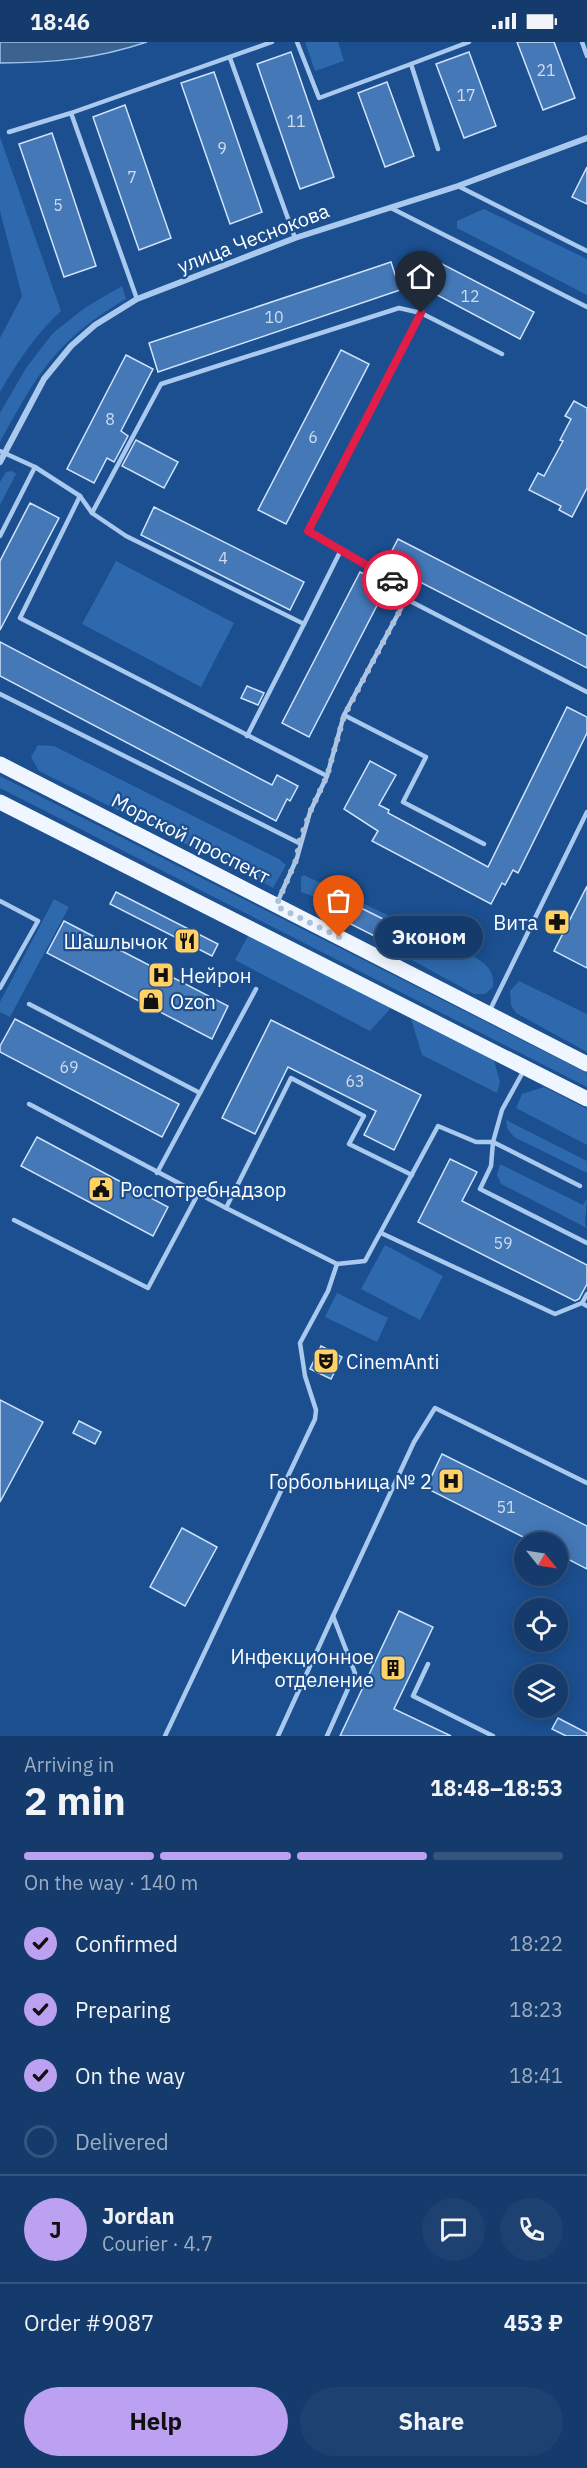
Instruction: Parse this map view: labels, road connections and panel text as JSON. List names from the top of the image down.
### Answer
{
  "streets": {
    "main road": ["Морской проспект"],
    "street": ["улица Чеснокова"]
  },
  "places": {
    "pharmacy": ["Вита"],
    "other": ["Эконом"],
    "restaurant": ["Шашлычок"],
    "hospital": ["Нейрон", "Горбольница № 2"],
    "shop": ["Ozon"],
    "public building": ["Роспотребнадзор"],
    "theatre": ["CinemAnti"],
    "building": ["Инфекционное отделение"]
  },
  "house_numbers": [
    "21",
    "17",
    "11",
    "9",
    "7",
    "5",
    "12",
    "10",
    "8",
    "6",
    "4",
    "69",
    "63",
    "59",
    "51"
  ],
  "north": "bottom right",
  "page": {
    "status": "18:46",
    "bubble": "Эконом",
    "heading": ["2 min", "Arriving in", "18:48–18:53"],
    "panel": [
      "Jordan",
      "Courier · 4.7",
      "Order #9087",
      "453 ₽"
    ],
    "bar": "On the way · 140 m",
    "list": [
      ["Confirmed", "18:22"],
      ["Preparing", "18:23"],
      ["On the way", "18:41"],
      "Delivered"
    ],
    "round": "J",
    "buttons": ["Help", "Share"]
  }
}
